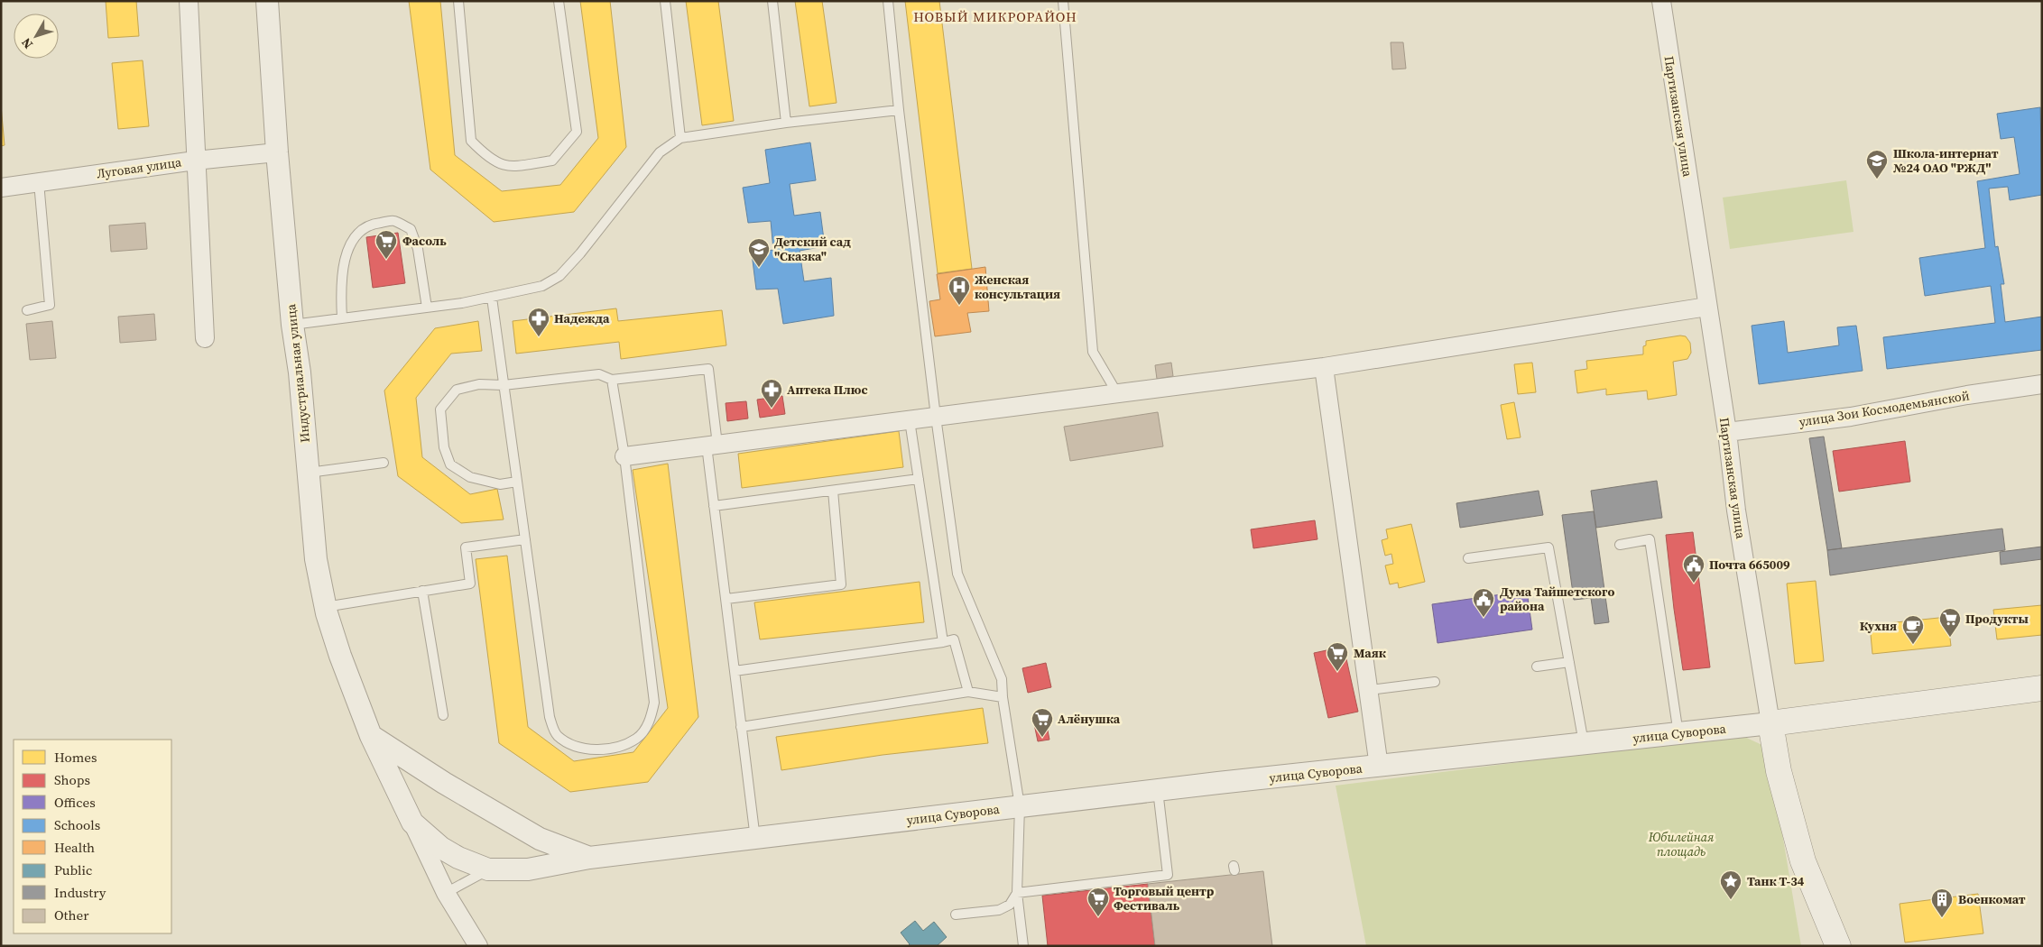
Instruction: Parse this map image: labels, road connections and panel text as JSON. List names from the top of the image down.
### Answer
{
  "streets": {
    "main road": ["Партизанская улица", "улица Суворова"],
    "street": ["Луговая улица", "Индустриальная улица", "улица Зои Космодемьянской"]
  },
  "crossings": [
    ["Партизанская улица", "улица Зои Космодемьянской"],
    ["Партизанская улица", "улица Суворова"],
    ["Луговая улица", "Индустриальная улица"]
  ],
  "districts": ["НОВЫЙ МИКРОРАЙОН"],
  "parks": ["Юбилейная площадь"],
  "places": {
    "school or university": ["Школа-интернат №24 ОАО \"РЖД\"", "Детский сад \"Сказка\""],
    "supermarket": [
      "Фасоль",
      "Продукты",
      "Маяк",
      "Алёнушка",
      "Торговый центр Фестиваль"
    ],
    "hospital": ["Женская консультация"],
    "pharmacy": ["Надежда", "Аптека Плюс"],
    "public building": ["Почта 665009", "Дума Тайшетского района"],
    "cafe": ["Кухня"],
    "place": ["Танк Т-34"],
    "building": ["Военкомат"]
  },
  "legend": [
    "Homes",
    "Shops",
    "Offices",
    "Schools",
    "Health",
    "Public",
    "Industry",
    "Other"
  ],
  "north": "bottom left"
}
